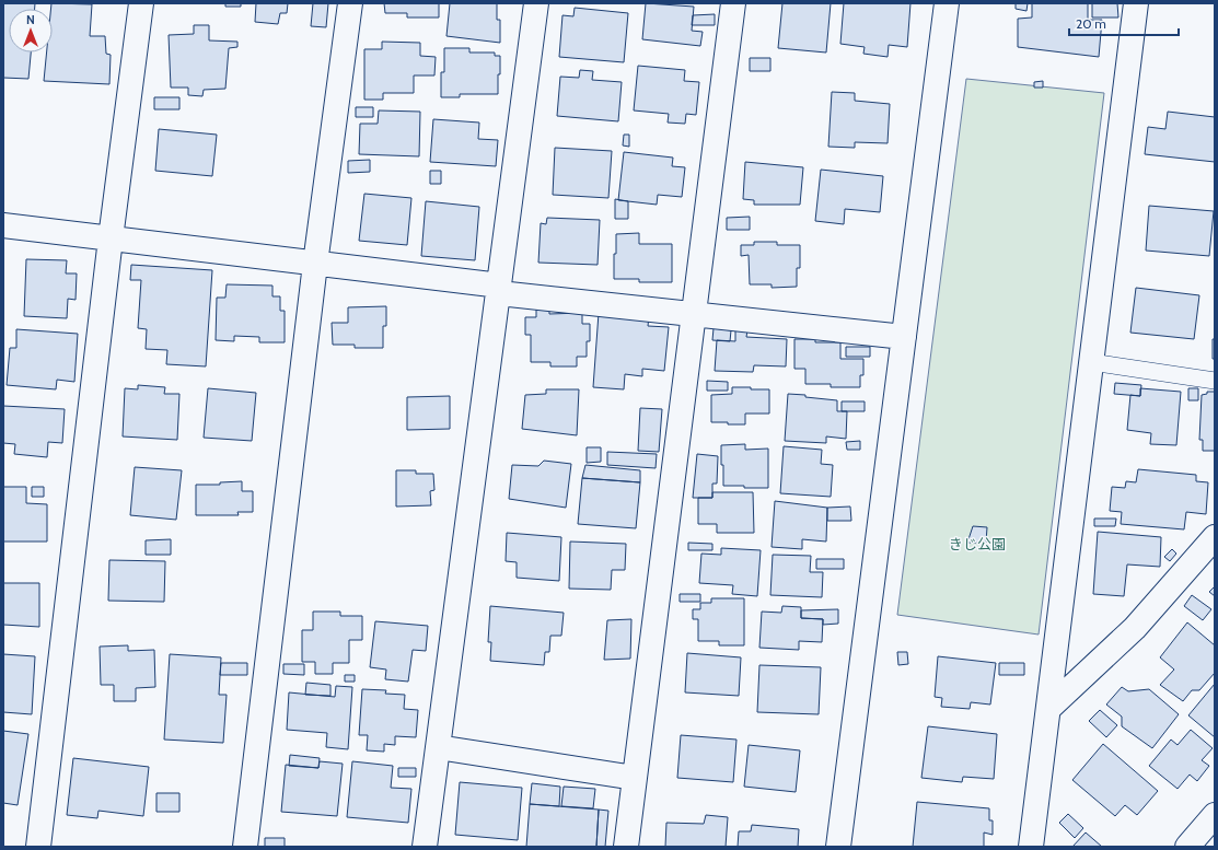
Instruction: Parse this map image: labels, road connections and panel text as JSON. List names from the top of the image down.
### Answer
{
  "parks": ["きじ公園"],
  "scale_bar": "20 m",
  "north": "top"
}
